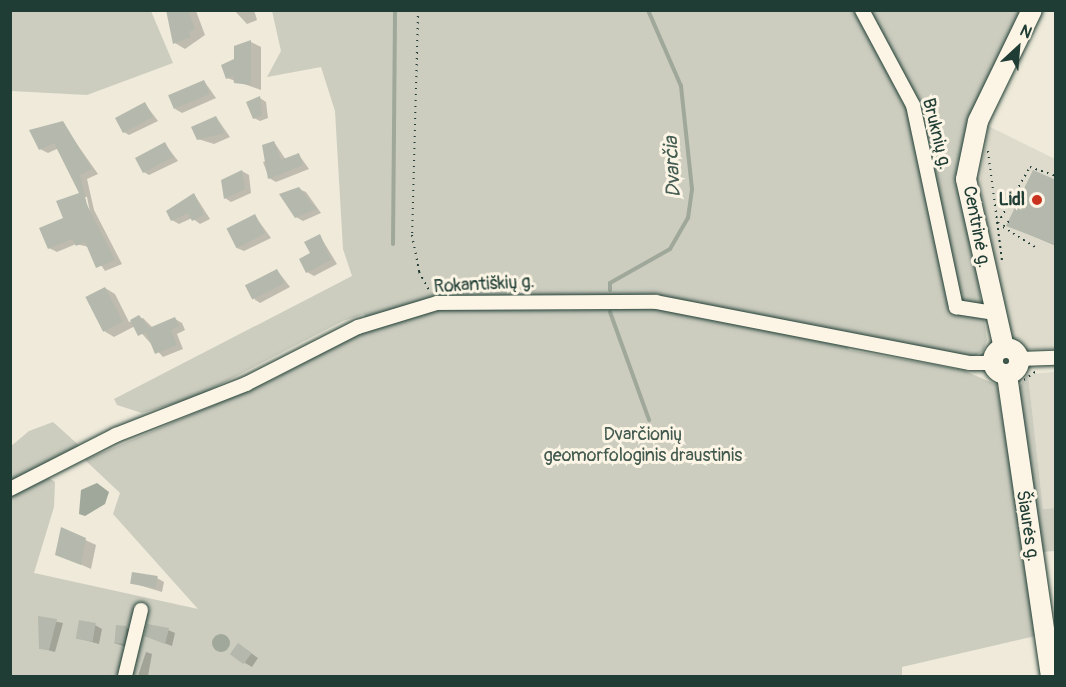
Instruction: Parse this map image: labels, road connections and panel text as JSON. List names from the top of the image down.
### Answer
{
  "streets": {
    "main road": ["Centrinė g.", "Šiaurės g."],
    "street": ["Bruknių g.", "Rokantiškių g."]
  },
  "crossings": [
    ["Bruknių g.", "Centrinė g."],
    ["Centrinė g.", "Rokantiškių g."],
    ["Centrinė g.", "Šiaurės g."],
    ["Rokantiškių g.", "Šiaurės g."]
  ],
  "water": ["Dvarčia"],
  "parks": ["Dvarčionių geomorfologinis draustinis"],
  "places": ["Lidl"],
  "north": "top right"
}
